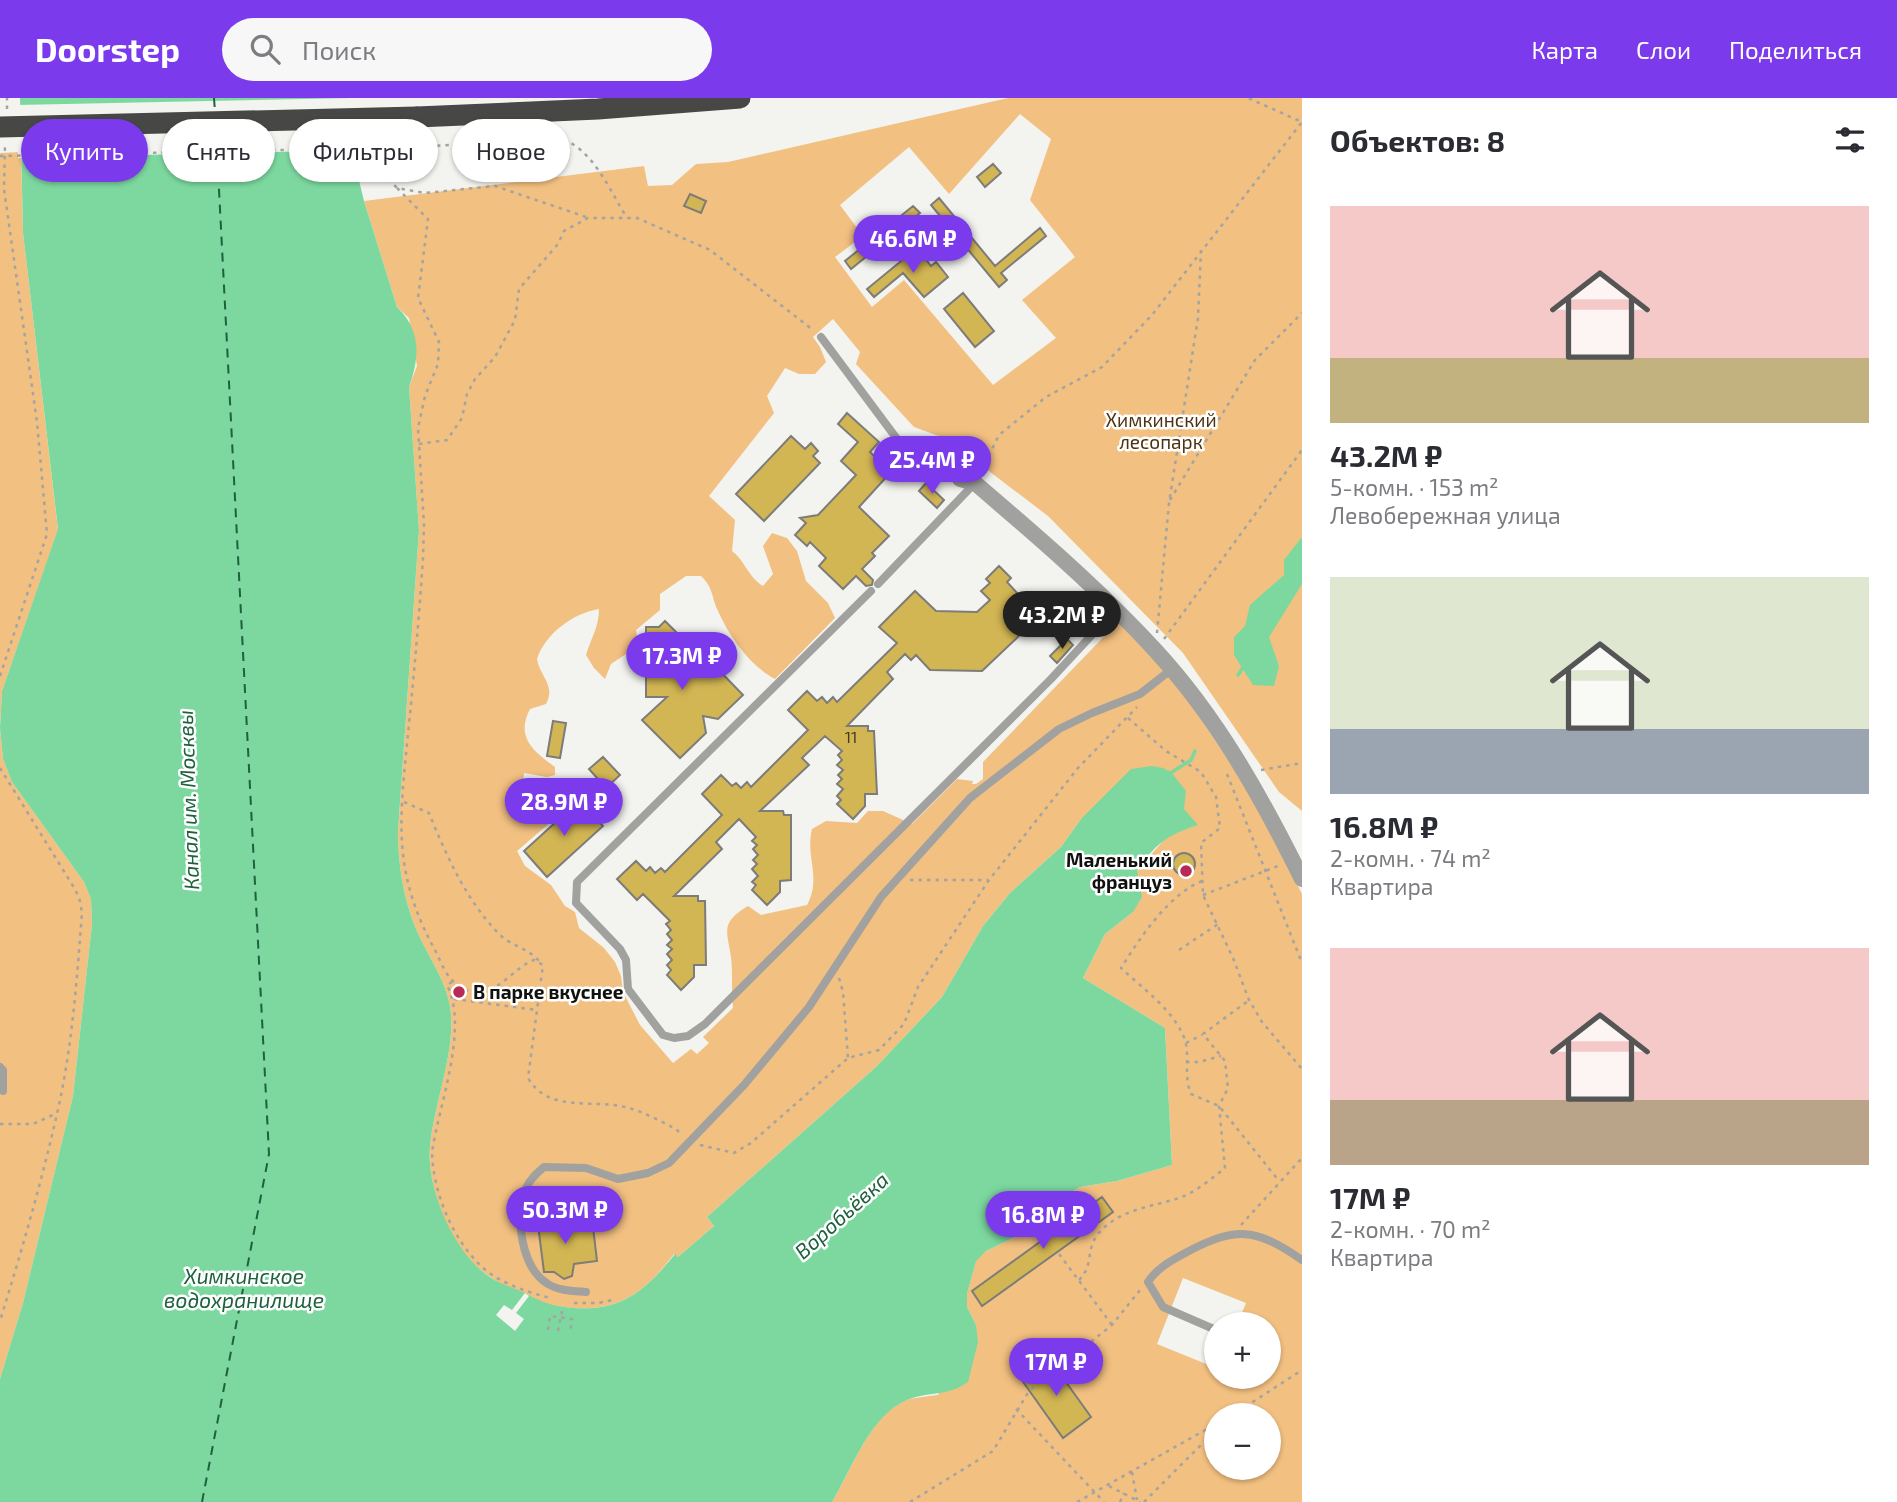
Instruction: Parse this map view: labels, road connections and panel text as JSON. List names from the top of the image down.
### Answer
{
  "water": ["Канал им. Москвы", "Воробьёвка", "Химкинское водохранилище"],
  "parks": ["Химкинский лесопарк"],
  "places": ["Маленький француз", "В парке вкуснее"],
  "house_numbers": ["11"],
  "page": {
    "header": "Doorstep",
    "search": "Поиск",
    "nav": ["Карта", "Слои", "Поделиться"],
    "heading": "Объектов: 8",
    "chip": [
      "Купить",
      "Снять",
      "Фильтры",
      "Новое"
    ],
    "list": [
      {
        "name": "43.2M ₽",
        "note": "5-комн. · 153 m² · Левобережная улица"
      },
      {
        "name": "16.8M ₽",
        "note": "2-комн. · 74 m² · Квартира"
      },
      {
        "name": "17M ₽",
        "note": "2-комн. · 70 m² · Квартира"
      }
    ],
    "price": [
      "46.6M ₽",
      "25.4M ₽",
      "43.2M ₽",
      "17.3M ₽",
      "28.9M ₽",
      "50.3M ₽",
      "16.8M ₽",
      "17M ₽"
    ],
    "map_buttons": ["+", "−"]
  }
}
